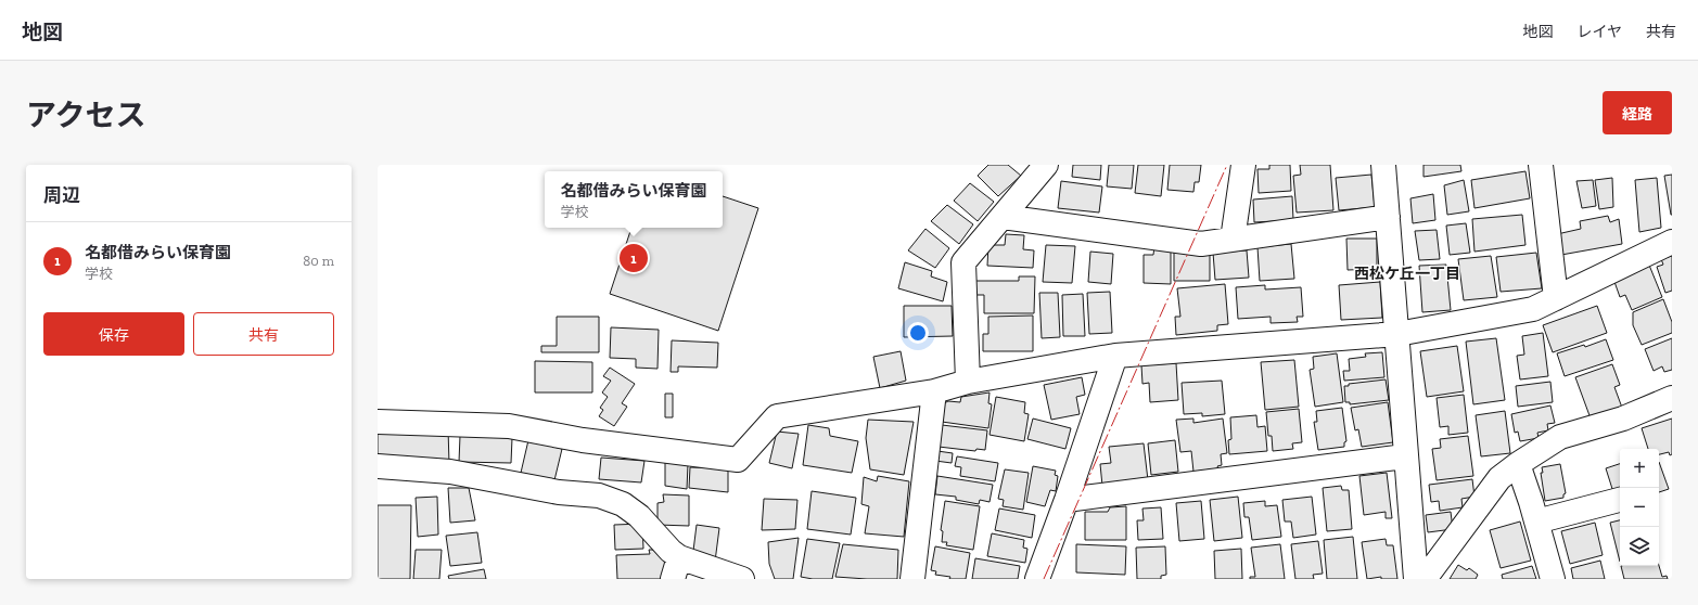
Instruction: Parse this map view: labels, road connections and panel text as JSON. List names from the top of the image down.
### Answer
{
  "districts": ["西松ケ丘一丁目"],
  "page": {
    "header": "地図",
    "nav": ["地図", "レイヤ", "共有"],
    "title": "アクセス",
    "buttons": [
      "経路",
      ["保存", "共有"]
    ],
    "heading": "周辺",
    "popup": ["名都借みらい保育園", "学校"],
    "list": [
      {
        "mark": "1",
        "name": "名都借みらい保育園",
        "note": "学校",
        "value": "80 m"
      }
    ],
    "pins": "1",
    "map_buttons": ["+", "−"]
  }
}
